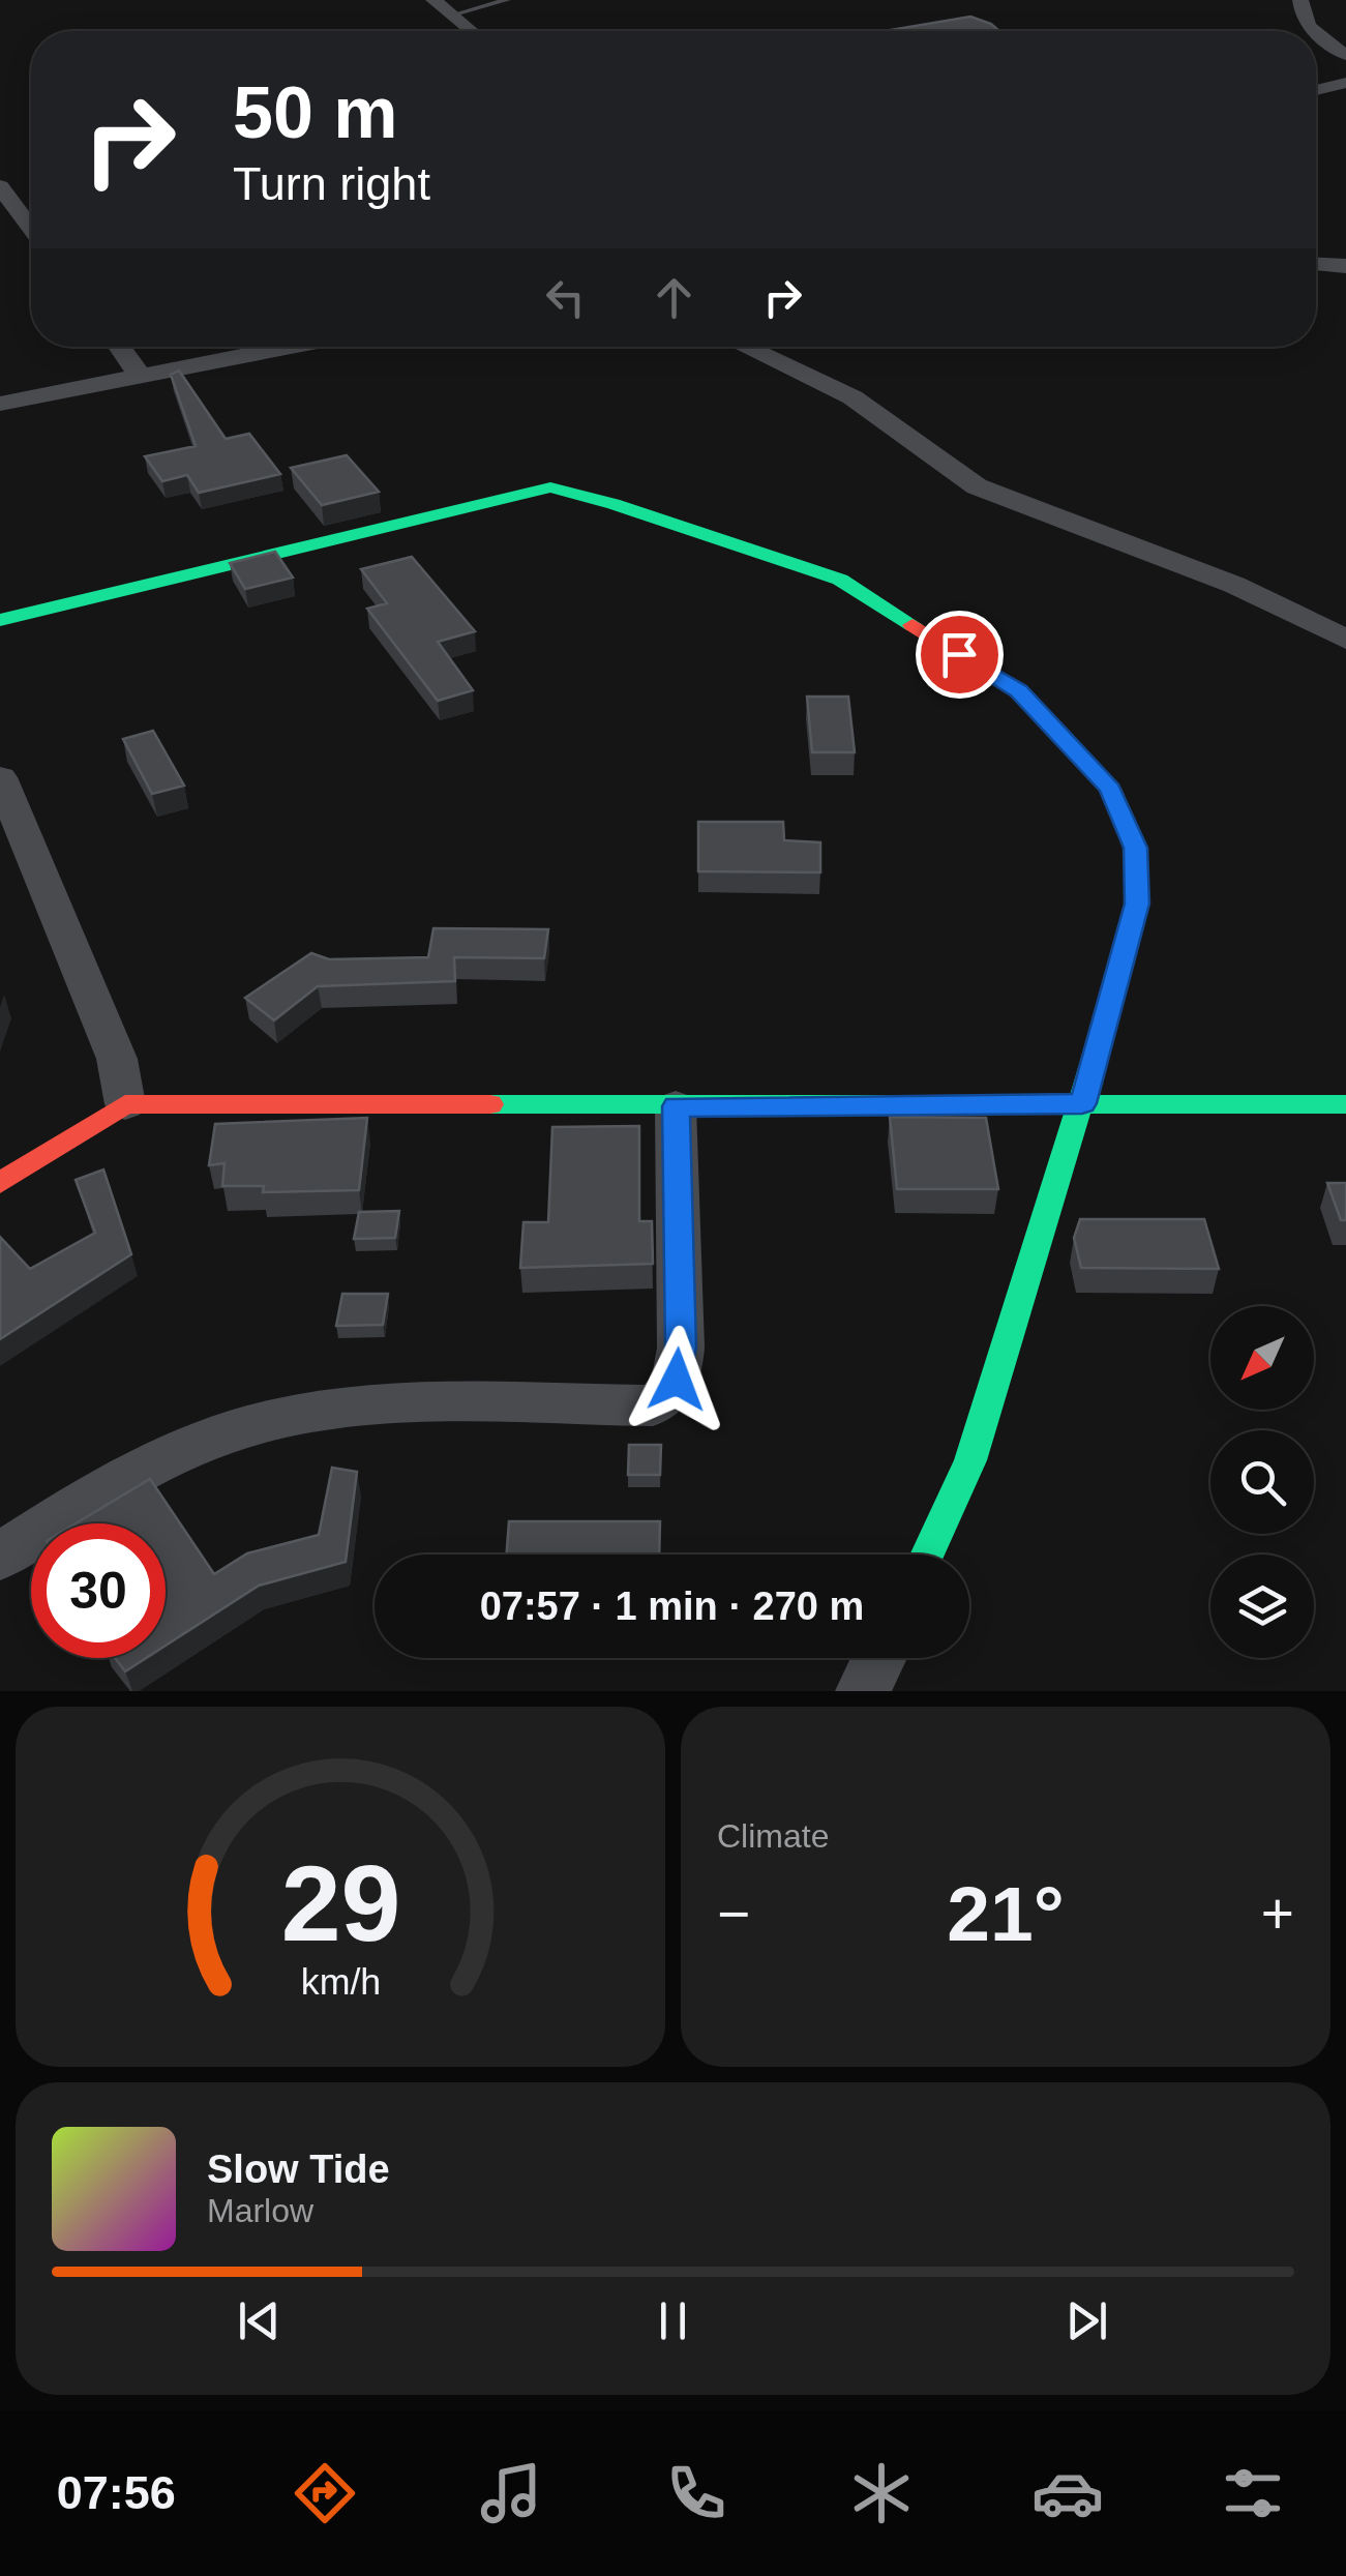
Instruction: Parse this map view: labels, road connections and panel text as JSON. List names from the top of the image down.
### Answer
{
  "north": "bottom left",
  "page": {
    "turn": ["50 m", "Turn right"],
    "limit": "30",
    "trip": "07:57 · 1 min · 270 m",
    "tile": "Climate",
    "heat": ["−", "21°", "+"],
    "song": ["Slow Tide", "Marlow"],
    "tabs": "07:56",
    "gauge": ["29", "km/h"]
  }
}
